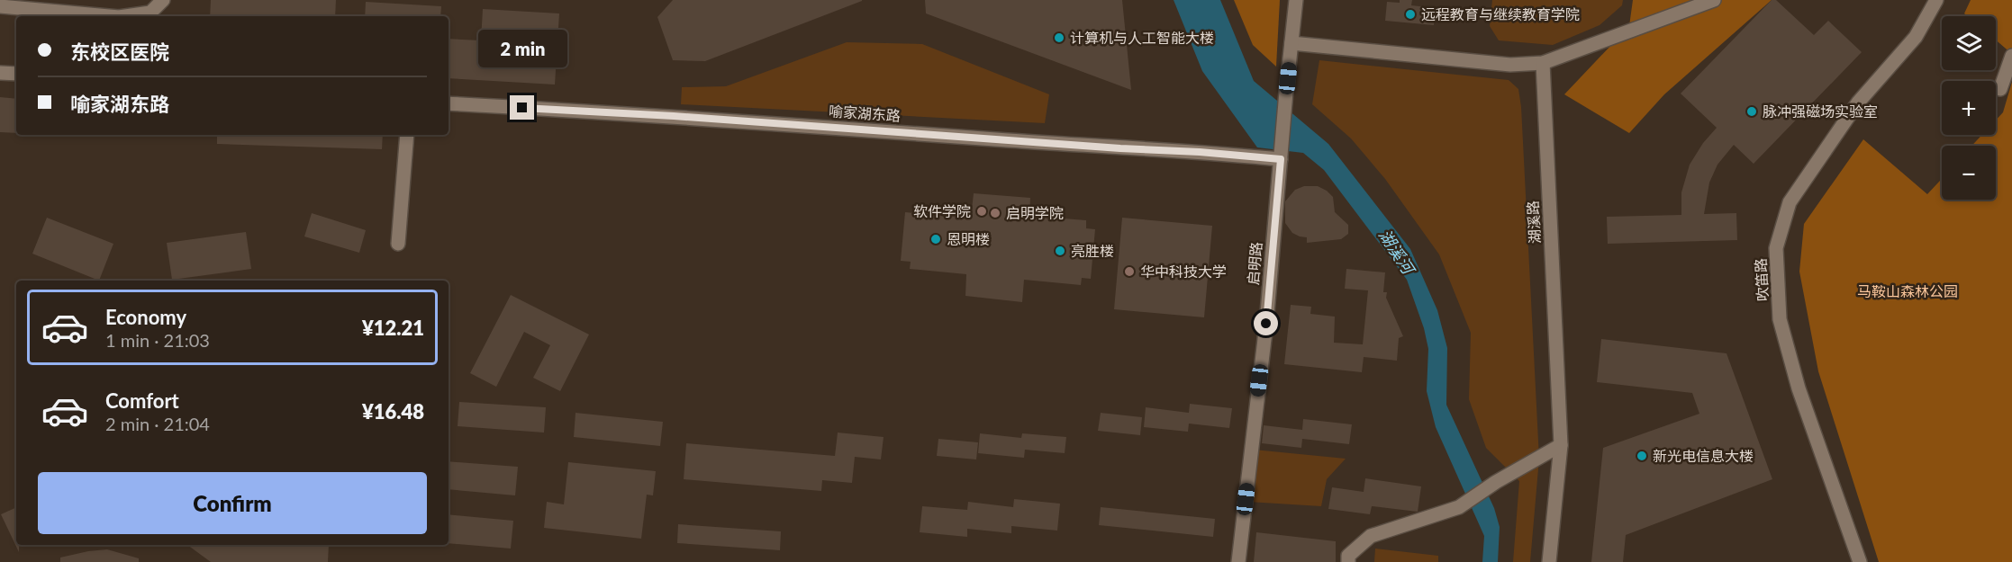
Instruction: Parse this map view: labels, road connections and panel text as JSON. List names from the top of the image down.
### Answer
{
  "streets": {
    "street": [
      "喻家湖东路",
      "湖溪路",
      "启明路",
      "吹笛路"
    ]
  },
  "crossings": [
    ["喻家湖东路", "启明路"]
  ],
  "water": ["湖溪河"],
  "parks": ["马鞍山森林公园"],
  "places": [
    "远程教育与继续教育学院",
    "计算机与人工智能大楼",
    "脉冲强磁场实验室",
    "软件学院",
    "启明学院",
    "恩明楼",
    "亮胜楼",
    "华中科技大学",
    "新光电信息大楼"
  ],
  "page": {
    "map_buttons": ["+", "−"],
    "banner": ["东校区医院", "喻家湖东路"],
    "bubble": "2 min",
    "list": [
      {
        "name": "Economy",
        "note": "1 min · 21:03",
        "value": "¥12.21"
      },
      {
        "name": "Comfort",
        "note": "2 min · 21:04",
        "value": "¥16.48"
      }
    ],
    "buttons": "Confirm"
  }
}
